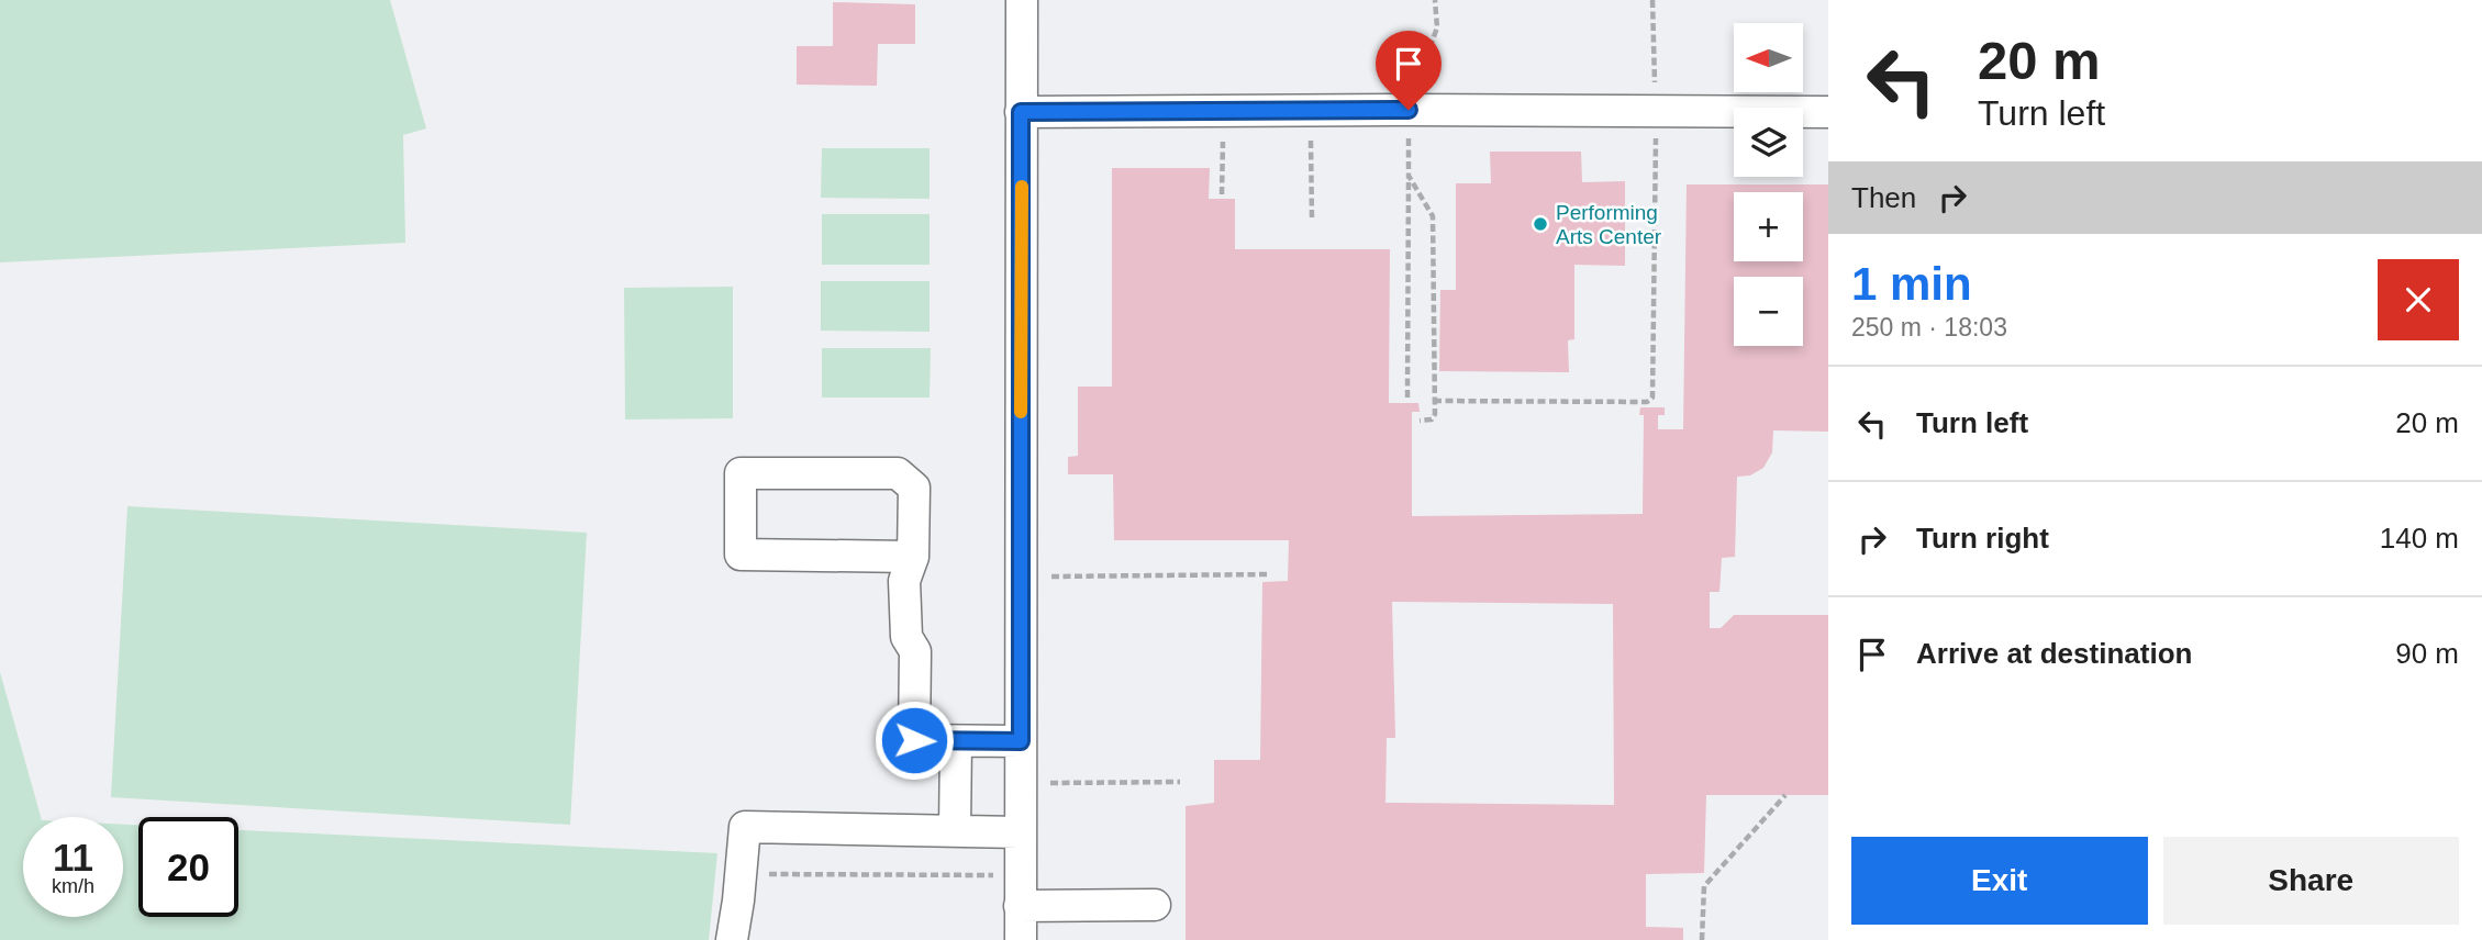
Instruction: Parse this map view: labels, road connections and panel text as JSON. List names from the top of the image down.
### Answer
{
  "places": ["Performing Arts Center"],
  "north": "left",
  "page": {
    "turn": ["20 m", "Turn left"],
    "map_buttons": ["+", "−"],
    "then": "Then",
    "heading": ["1 min", "250 m · 18:03"],
    "list": [
      {
        "name": "Turn left",
        "value": "20 m"
      },
      {
        "name": "Turn right",
        "value": "140 m"
      },
      {
        "name": "Arrive at destination",
        "value": "90 m"
      }
    ],
    "speed": "11 km/h",
    "limit": "20",
    "buttons": ["Exit", "Share"]
  }
}
